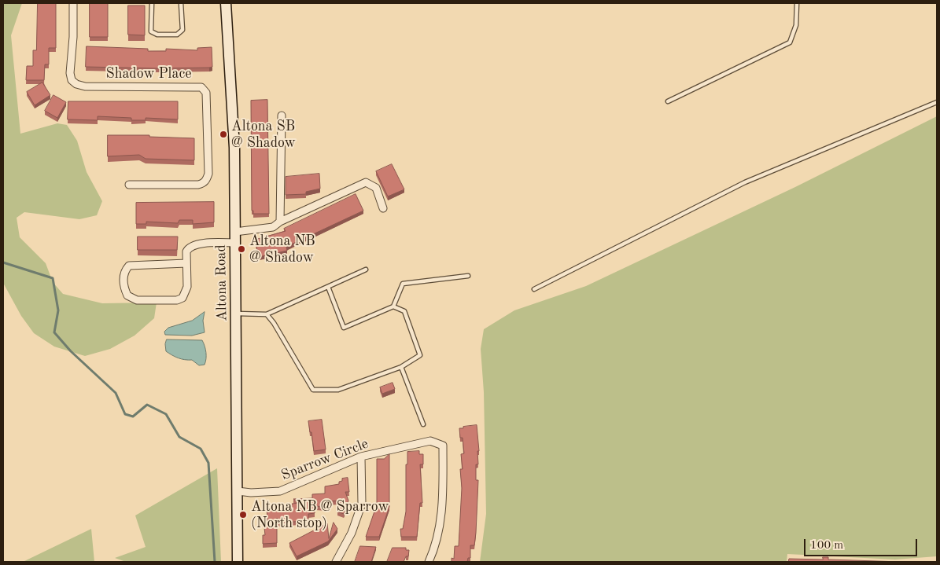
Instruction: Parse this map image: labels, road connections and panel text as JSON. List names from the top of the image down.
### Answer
{
  "streets": {
    "main road": ["Altona Road"],
    "street": ["Shadow Place", "Sparrow Circle"]
  },
  "crossings": [
    ["Altona Road", "Sparrow Circle"]
  ],
  "places": ["Altona SB @ Shadow", "Altona NB @ Shadow", "Altona NB @ Sparrow (North stop)"],
  "scale_bar": "100 m"
}
